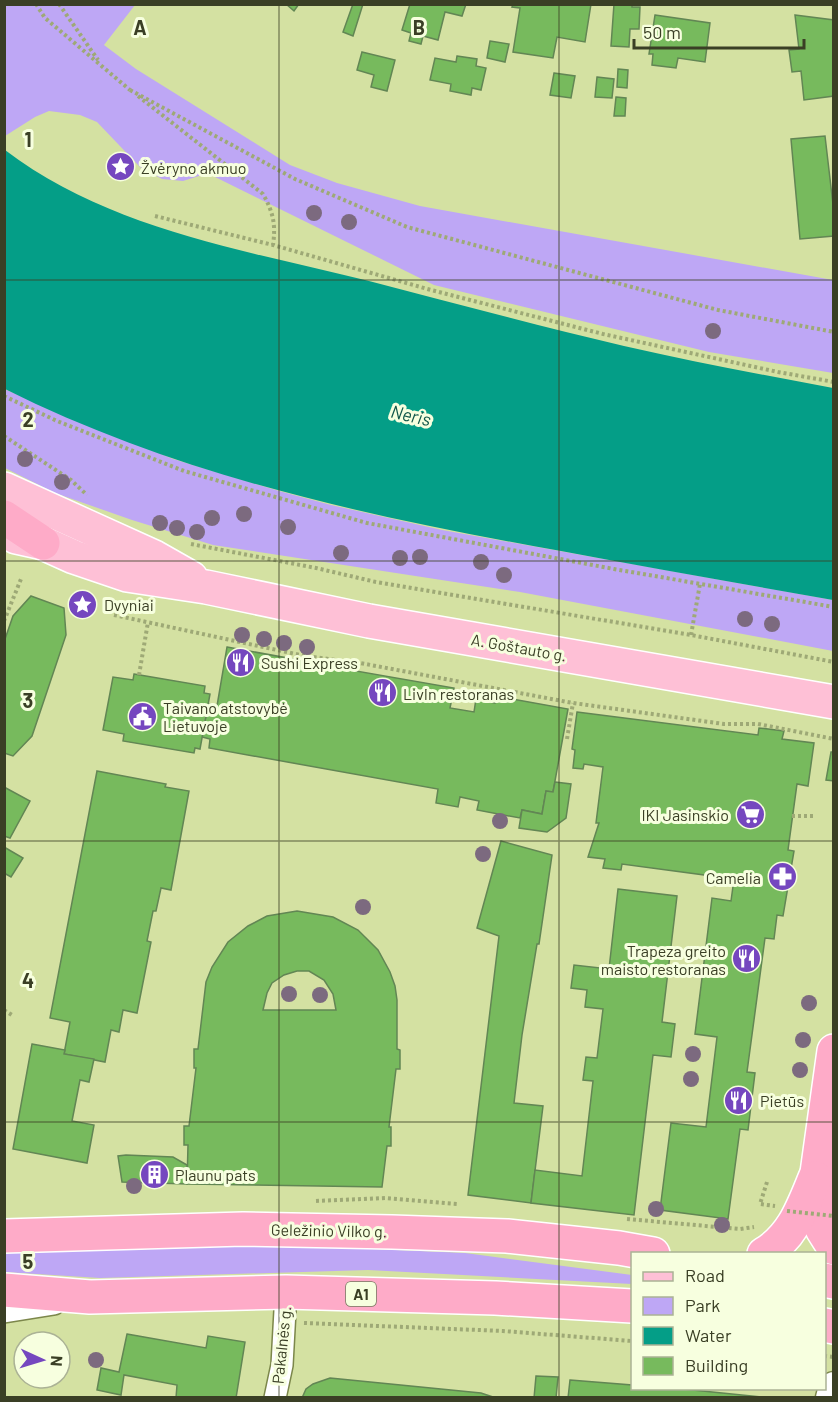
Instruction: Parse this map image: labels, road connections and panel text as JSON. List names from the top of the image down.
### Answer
{
  "streets": {
    "highway": ["Geležinio Vilko g.", "A1"],
    "main road": ["A. Goštauto g."],
    "street": ["Pakalnės g."]
  },
  "crossings": [
    ["A1", "Pakalnės g."]
  ],
  "water": ["Neris"],
  "places": {
    "place": ["Žvėryno akmuo", "Dvyniai"],
    "restaurant": [
      "Sushi Express",
      "LivIn restoranas",
      "Trapeza greito maisto restoranas",
      "Pietūs"
    ],
    "public building": ["Taivano atstovybė Lietuvoje"],
    "supermarket": ["IKI Jasinskio"],
    "pharmacy": ["Camelia"],
    "building": ["Plaunu pats"]
  },
  "legend": [
    "Road",
    "Park",
    "Water",
    "Building"
  ],
  "scale_bar": "50 m",
  "north": "right",
  "grid": {
    "columns": ["A", "B"],
    "rows": [
      "1",
      "2",
      "3",
      "4",
      "5"
    ]
  }
}
